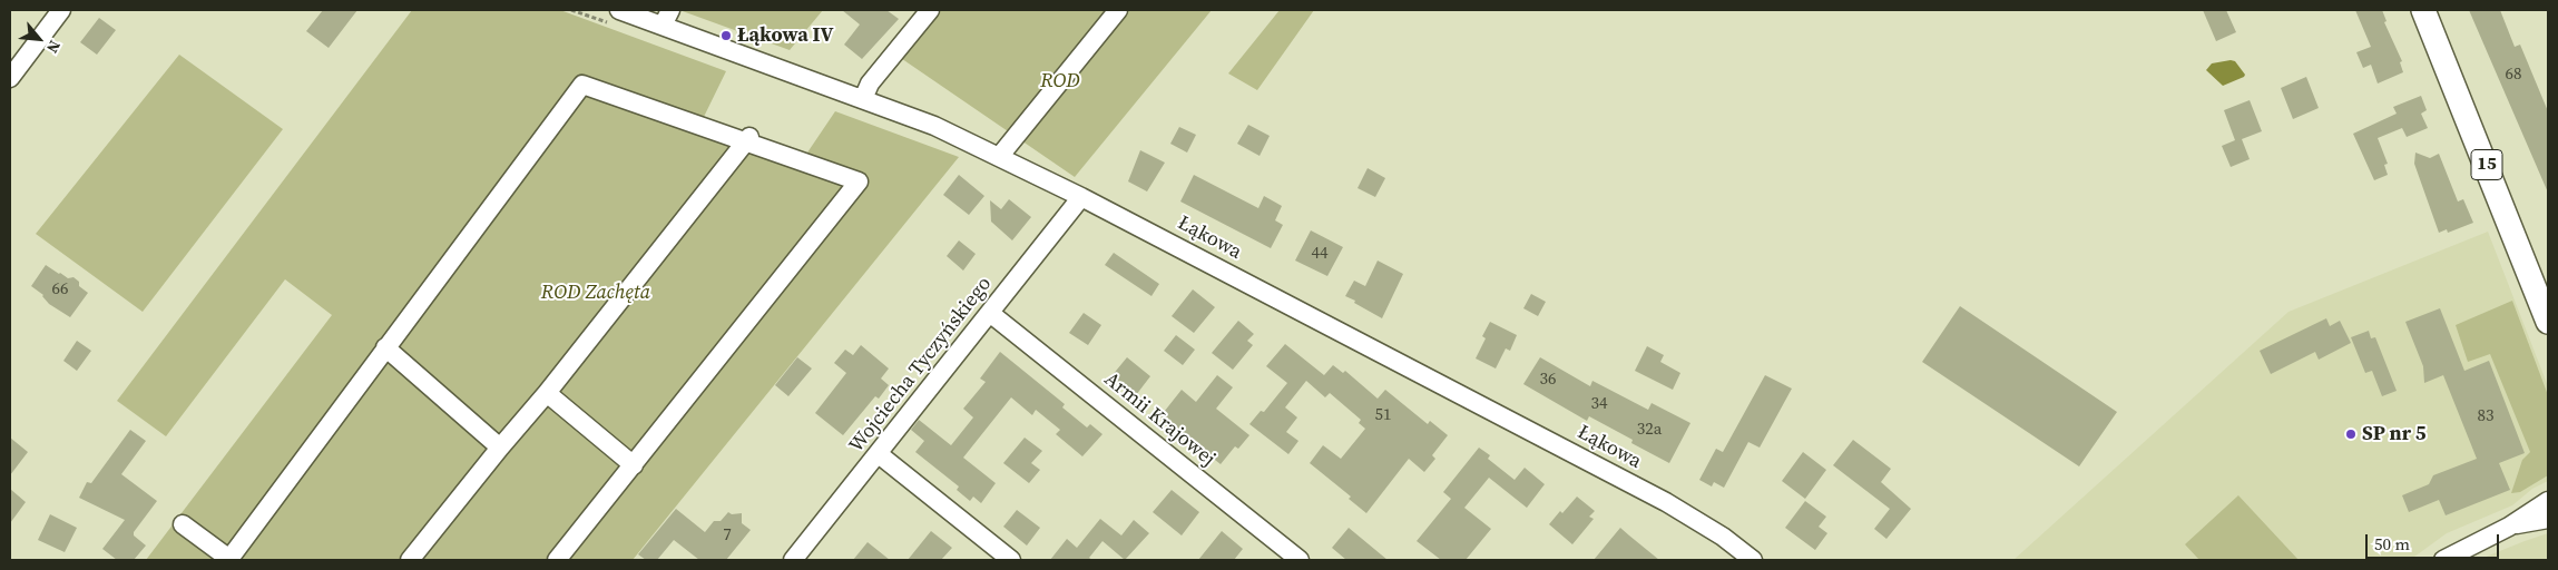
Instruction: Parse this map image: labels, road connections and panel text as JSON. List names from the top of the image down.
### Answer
{
  "streets": {
    "main road": ["15"],
    "street": ["Łąkowa", "Wojciecha Tyczyńskiego", "Armii Krajowej"]
  },
  "crossings": [
    ["Łąkowa", "Wojciecha Tyczyńskiego"],
    ["Wojciecha Tyczyńskiego", "Armii Krajowej"]
  ],
  "parks": ["ROD", "ROD Zachęta"],
  "places": ["Łąkowa IV", "SP nr 5"],
  "house_numbers": [
    "68",
    "44",
    "66",
    "36",
    "34",
    "51",
    "83",
    "32a",
    "7"
  ],
  "scale_bar": "50 m",
  "north": "bottom right"
}
